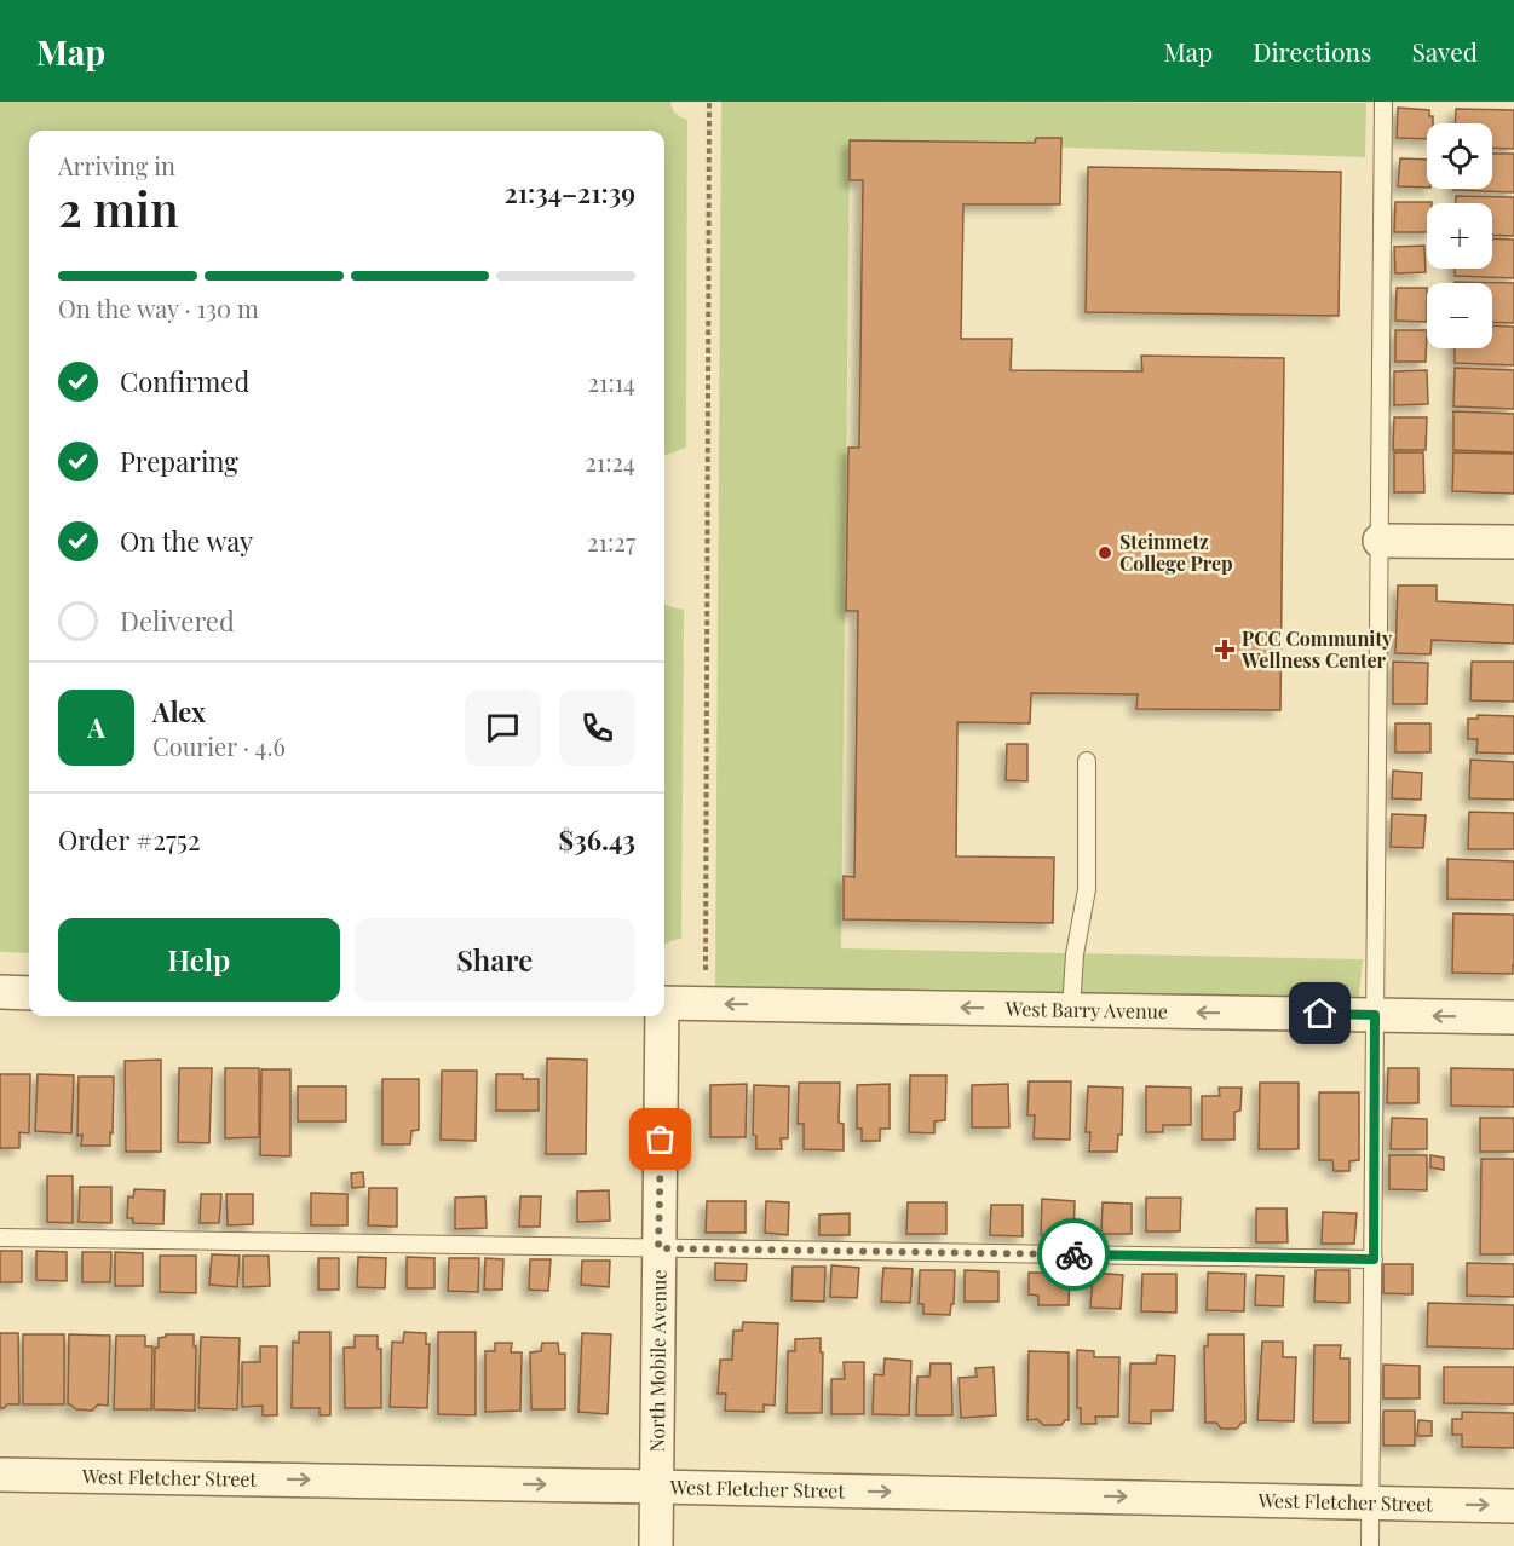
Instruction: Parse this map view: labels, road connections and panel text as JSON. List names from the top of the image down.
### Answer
{
  "streets": {
    "street": ["West Barry Avenue", "North Mobile Avenue", "West Fletcher Street"]
  },
  "crossings": [
    ["North Mobile Avenue", "West Fletcher Street"]
  ],
  "one_way": ["West Barry Avenue", "West Fletcher Street"],
  "places": {
    "other": ["Steinmetz College Prep"],
    "health": ["PCC Community Wellness Center"]
  },
  "page": {
    "header": "Map",
    "nav": ["Map", "Directions", "Saved"],
    "map_buttons": ["+", "−"],
    "heading": ["2 min", "Arriving in", "21:34–21:39"],
    "panel": [
      "Alex",
      "Courier · 4.6",
      "Order #2752",
      "$36.43"
    ],
    "bar": "On the way · 130 m",
    "list": [
      ["Confirmed", "21:14"],
      ["Preparing", "21:24"],
      ["On the way", "21:27"],
      "Delivered"
    ],
    "round": "A",
    "buttons": ["Help", "Share"]
  }
}
